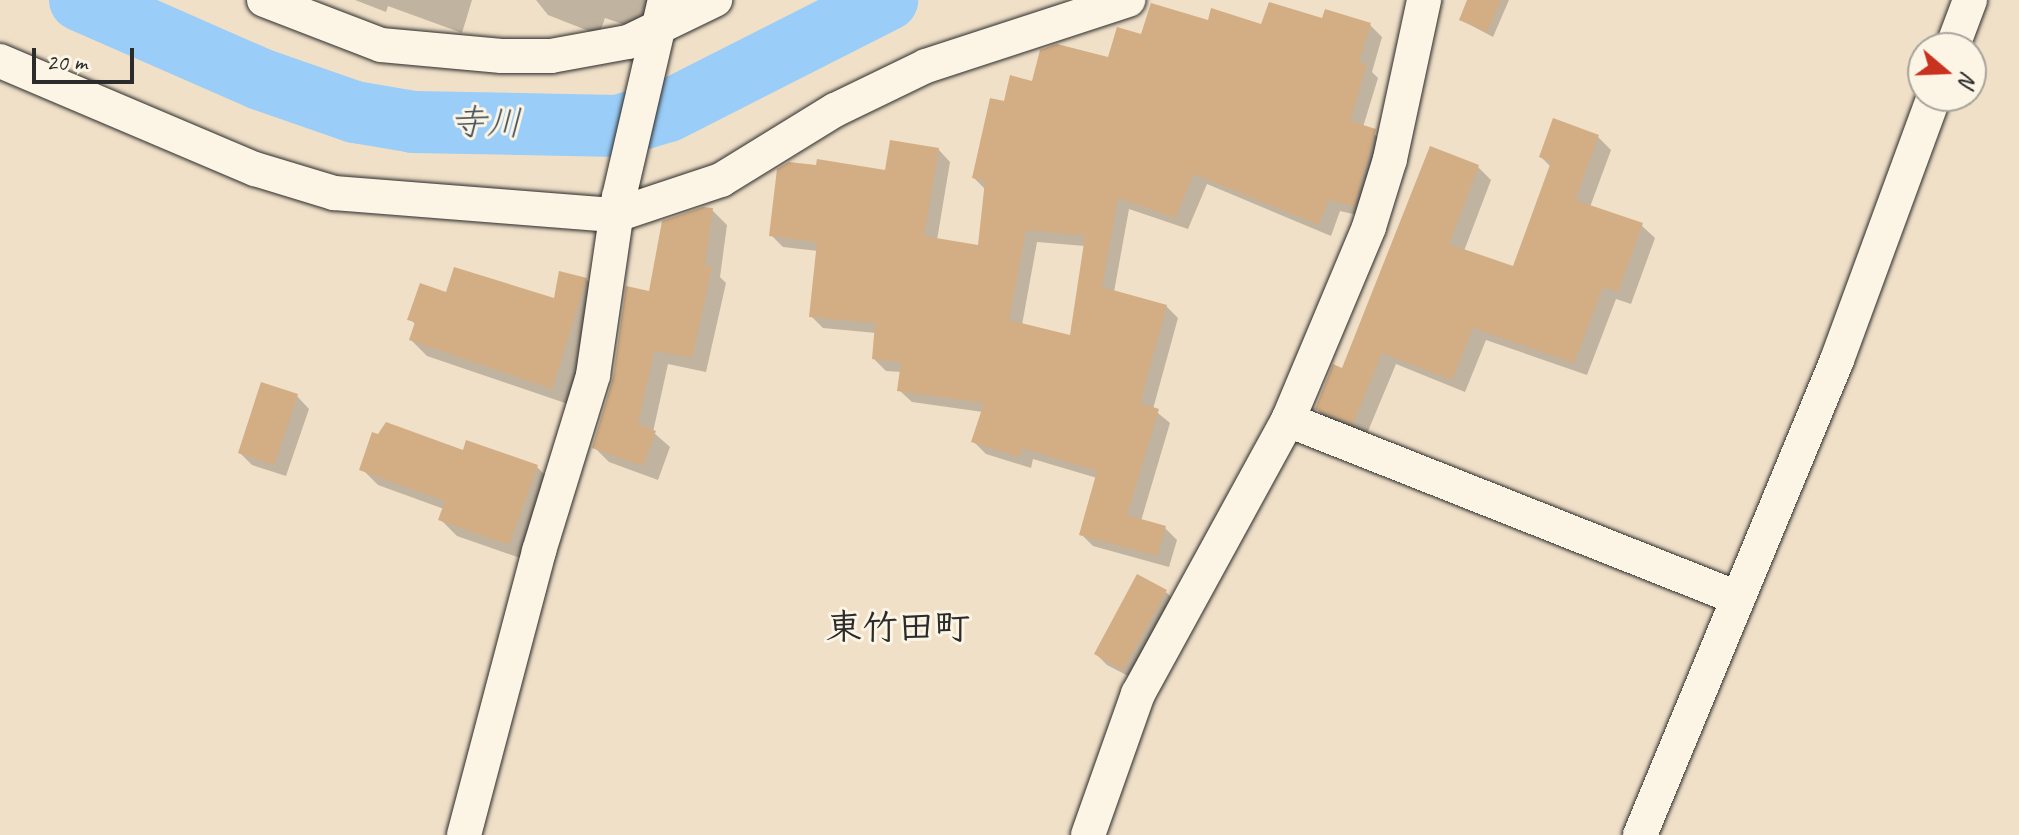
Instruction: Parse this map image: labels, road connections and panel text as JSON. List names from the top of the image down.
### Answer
{
  "districts": ["東竹田町"],
  "water": ["寺川"],
  "scale_bar": "20 m",
  "north": "right"
}
